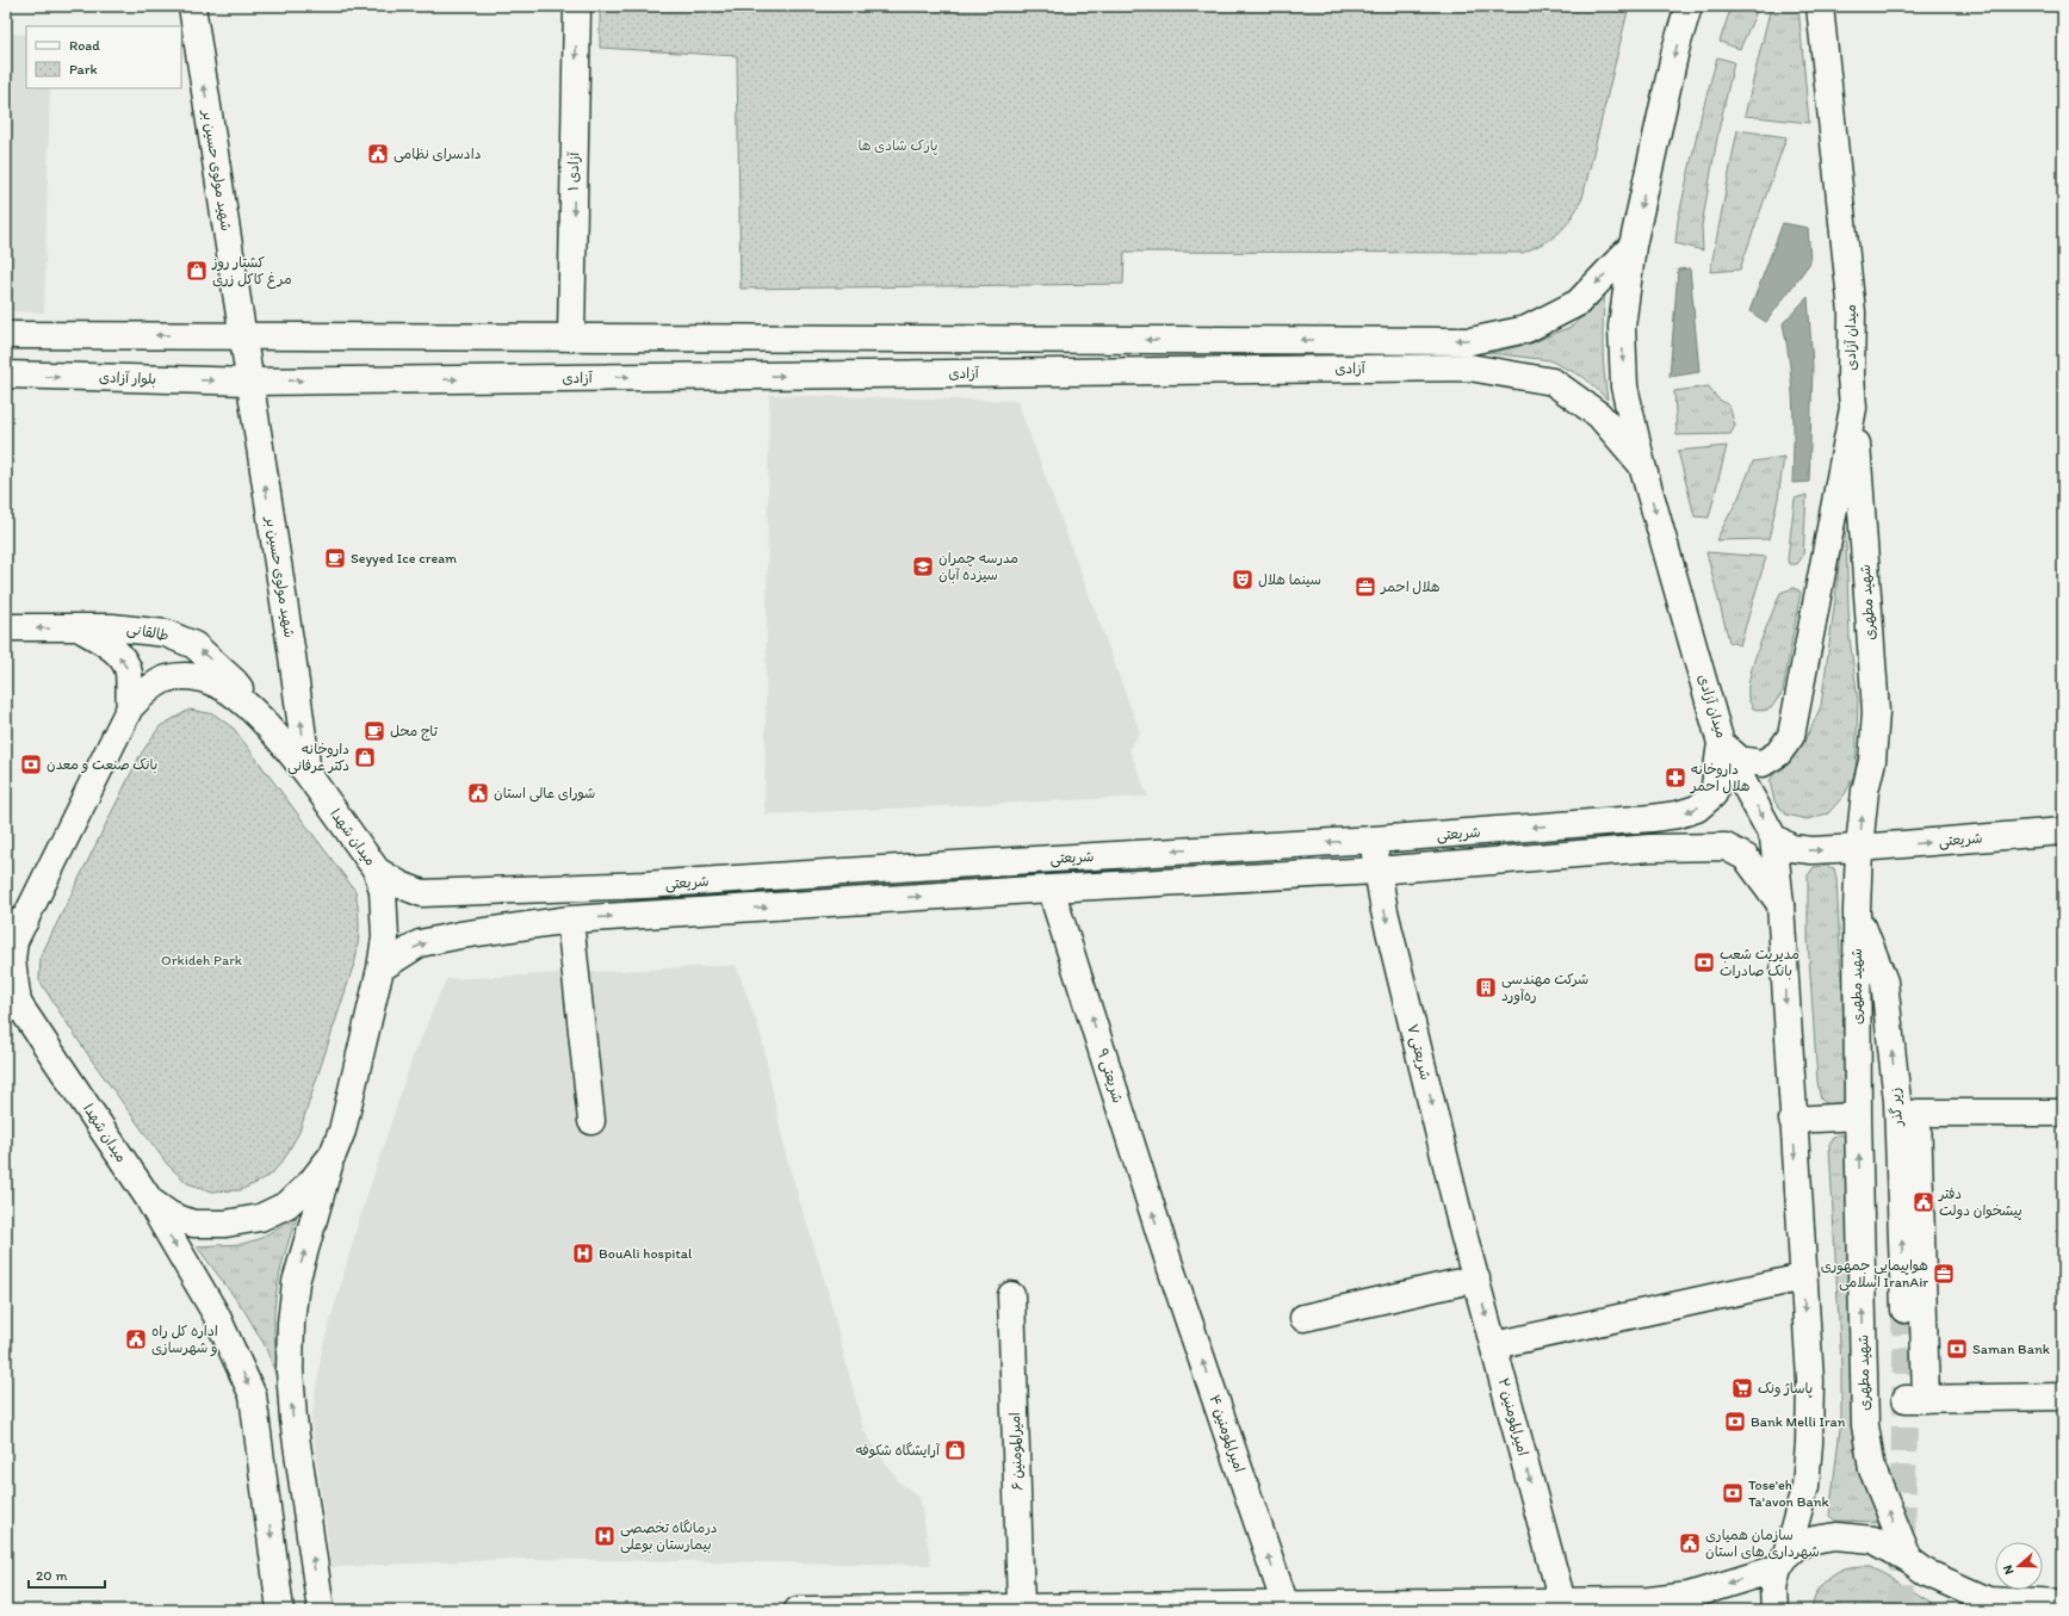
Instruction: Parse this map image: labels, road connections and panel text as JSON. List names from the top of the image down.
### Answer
{
  "streets": {
    "street": [
      "شهید مولوی حسین بر",
      "آزادی ۱",
      "میدان آزادی",
      "آزادی",
      "بلوار آزادی",
      "شهید مطهری",
      "طالقانی",
      "شریعتی",
      "میدان شهدا",
      "شریعتی ۷",
      "شریعتی ۹",
      "زیر گذر",
      "امیرالمومنین ۲",
      "امیرالمومنین ۴",
      "امیرالمومنین ۶"
    ]
  },
  "crossings": [
    ["شهید مولوی حسین بر", "آزادی"],
    ["شهید مولوی حسین بر", "بلوار آزادی"],
    ["شهید مولوی حسین بر", "میدان شهدا"],
    ["آزادی ۱", "آزادی"],
    ["میدان آزادی", "آزادی"],
    ["میدان آزادی", "شهید مطهری"],
    ["میدان آزادی", "شریعتی"],
    ["آزادی", "بلوار آزادی"],
    ["شهید مطهری", "شریعتی"],
    ["شهید مطهری", "زیر گذر"],
    ["طالقانی", "میدان شهدا"],
    ["شریعتی", "میدان شهدا"],
    ["شریعتی", "شریعتی ۷"],
    ["شریعتی ۷", "امیرالمومنین ۲"],
    ["شریعتی ۹", "امیرالمومنین ۴"]
  ],
  "one_way": [
    "شهید مولوی حسین بر",
    "آزادی ۱",
    "طالقانی",
    "شریعتی ۷",
    "شریعتی ۹",
    "امیرالمومنین ۲",
    "امیرالمومنین ۴"
  ],
  "parks": ["پارک شادی ها", "Orkideh Park"],
  "places": {
    "public building": [
      "دادسرای نظامی",
      "شورای عالی استان",
      "دفتر پیشخوان دولت",
      "اداره کل راه و شهرسازی",
      "سازمان همیاری شهرداری های استان"
    ],
    "shop": ["کشتار روز مرغ کاکل زری", "داروخانه دکتر عرفانی", "آرایشگاه شکوفه"],
    "cafe": ["Seyyed Ice cream", "تاج محل"],
    "school or university": ["مدرسه چمران سیزده آبان"],
    "theatre": ["سینما هلال"],
    "office": ["هلال احمر", "هواپیمایی جمهوری اسلامی IranAir"],
    "bank": [
      "بانک صنعت و معدن",
      "مدیریت شعب بانک صادرات",
      "Saman Bank",
      "Bank Melli Iran",
      "Tose'eh Ta'avon Bank"
    ],
    "pharmacy": ["داروخانه هلال احمر"],
    "building": ["شرکت مهندسی ره‌آورد"],
    "hospital": ["BouAli hospital", "درمانگاه تخصصی بیمارستان بوعلی"],
    "supermarket": ["پاساژ ونک"]
  },
  "legend": ["Road", "Park"],
  "scale_bar": "20 m",
  "north": "left"
}
